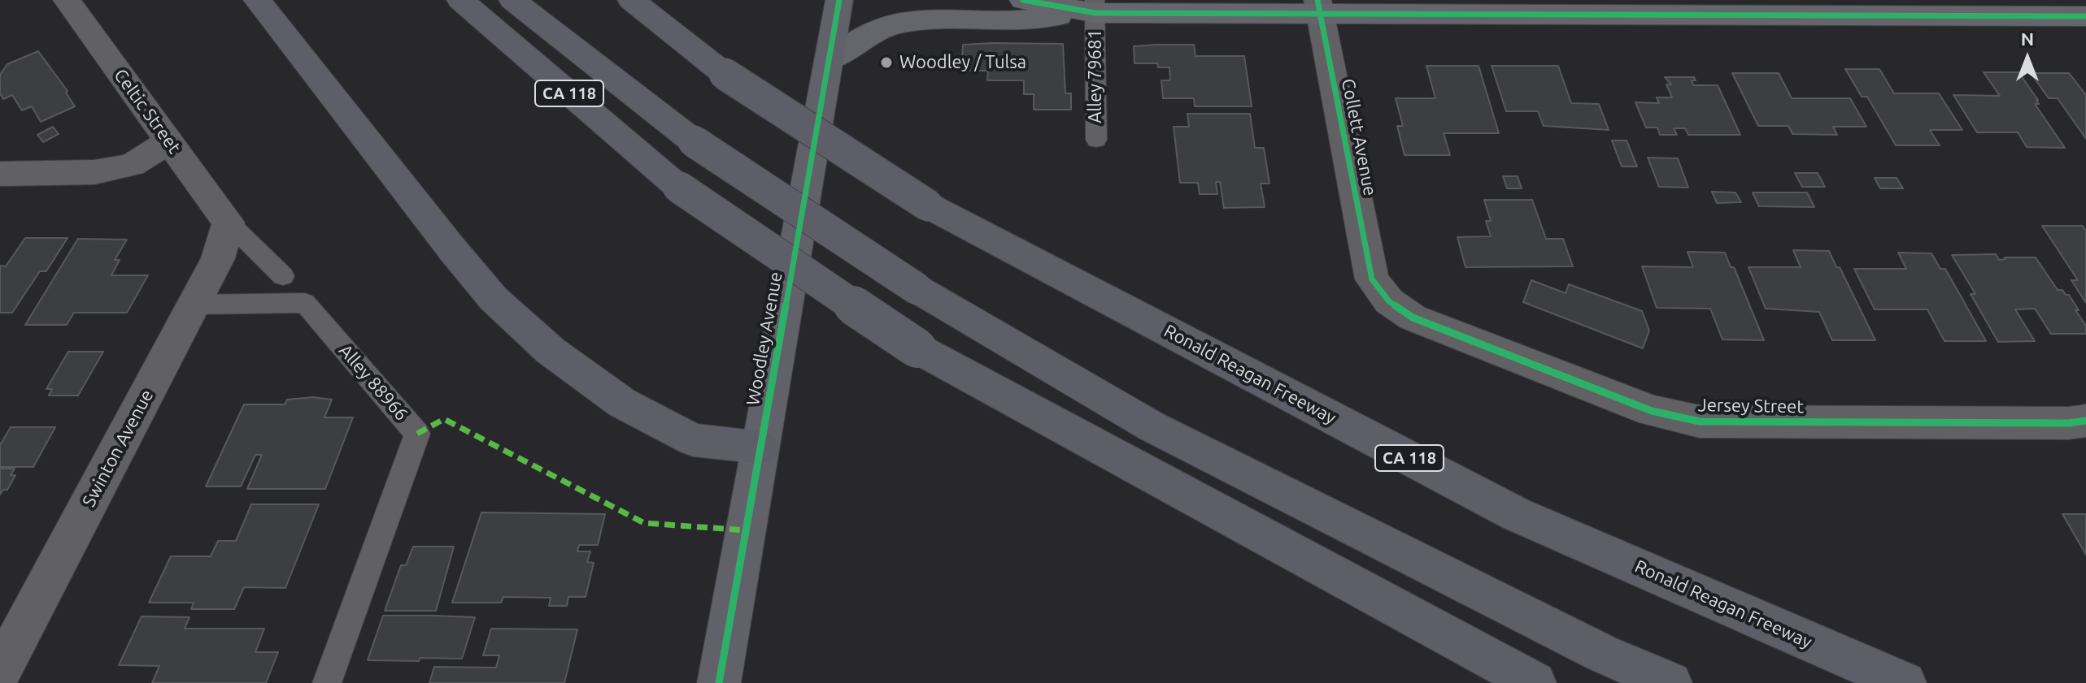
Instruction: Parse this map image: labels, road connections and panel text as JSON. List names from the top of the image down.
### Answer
{
  "streets": {
    "highway": ["CA 118", "Ronald Reagan Freeway"],
    "main road": ["Woodley Avenue"],
    "street": [
      "Celtic Street",
      "Collett Avenue",
      "Jersey Street",
      "Swinton Avenue"
    ],
    "lane": ["Alley 79681", "Alley 88966"]
  },
  "crossings": [
    ["Celtic Street", "Swinton Avenue"],
    ["Collett Avenue", "Jersey Street"],
    ["Alley 88966", "Swinton Avenue"]
  ],
  "places": ["Woodley / Tulsa"],
  "north": "top"
}
